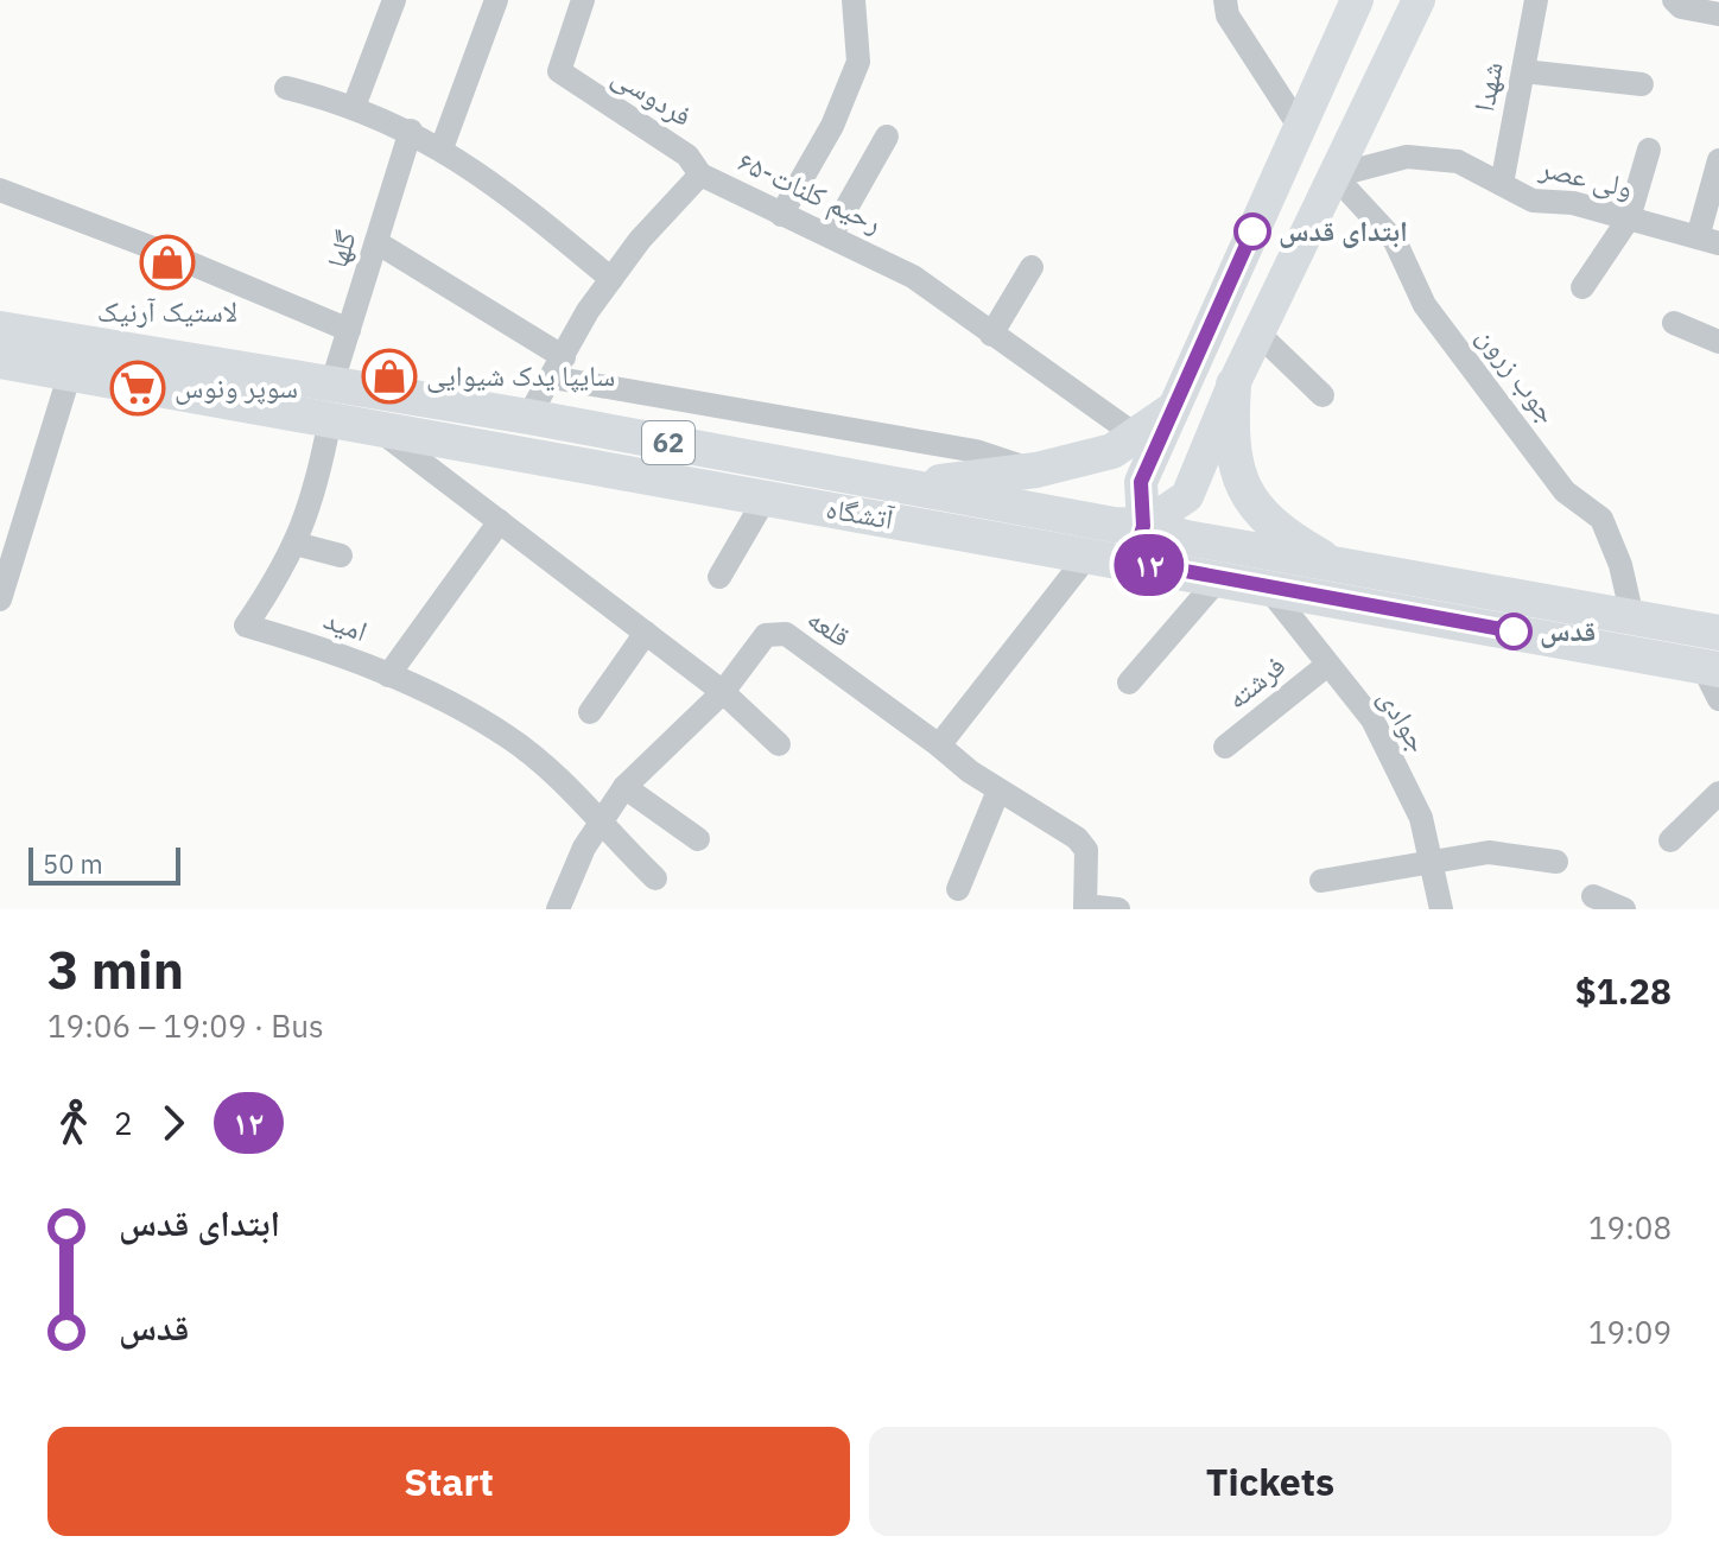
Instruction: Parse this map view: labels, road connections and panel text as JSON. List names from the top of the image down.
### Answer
{
  "streets": {
    "main road": ["62", "آتشگاه"],
    "street": [
      "شهدا",
      "فردوسی",
      "ولی عصر",
      "۶۵-رحیم کلنات",
      "گلها",
      "جوب زرون",
      "امید",
      "قلعه",
      "فرشته",
      "جوادی"
    ]
  },
  "crossings": [
    ["شهدا", "ولی عصر"],
    ["فردوسی", "۶۵-رحیم کلنات"],
    ["ولی عصر", "جوب زرون"],
    ["۶۵-رحیم کلنات", "آتشگاه"],
    ["گلها", "آتشگاه"],
    ["گلها", "امید"],
    ["جوب زرون", "آتشگاه"],
    ["آتشگاه", "امید"],
    ["آتشگاه", "جوادی"],
    ["امید", "قلعه"],
    ["فرشته", "جوادی"]
  ],
  "places": {
    "other": ["ابتدای قدس", "قدس"],
    "shop": ["لاستیک آرنیک", "سایپا یدک شیوایی"],
    "supermarket": ["سوپر ونوس"]
  },
  "lines": ["bus line ۱۲"],
  "scale_bar": "50 m",
  "page": {
    "on_map": "۱۲",
    "scale": "50 m",
    "heading": ["3 min", "19:06 – 19:09 · Bus", "$1.28"],
    "legs": ["2", "۱۲"],
    "list": [
      {
        "name": "ابتدای قدس",
        "value": "19:08"
      },
      {
        "name": "قدس",
        "value": "19:09"
      }
    ],
    "buttons": ["Start", "Tickets"]
  }
}
